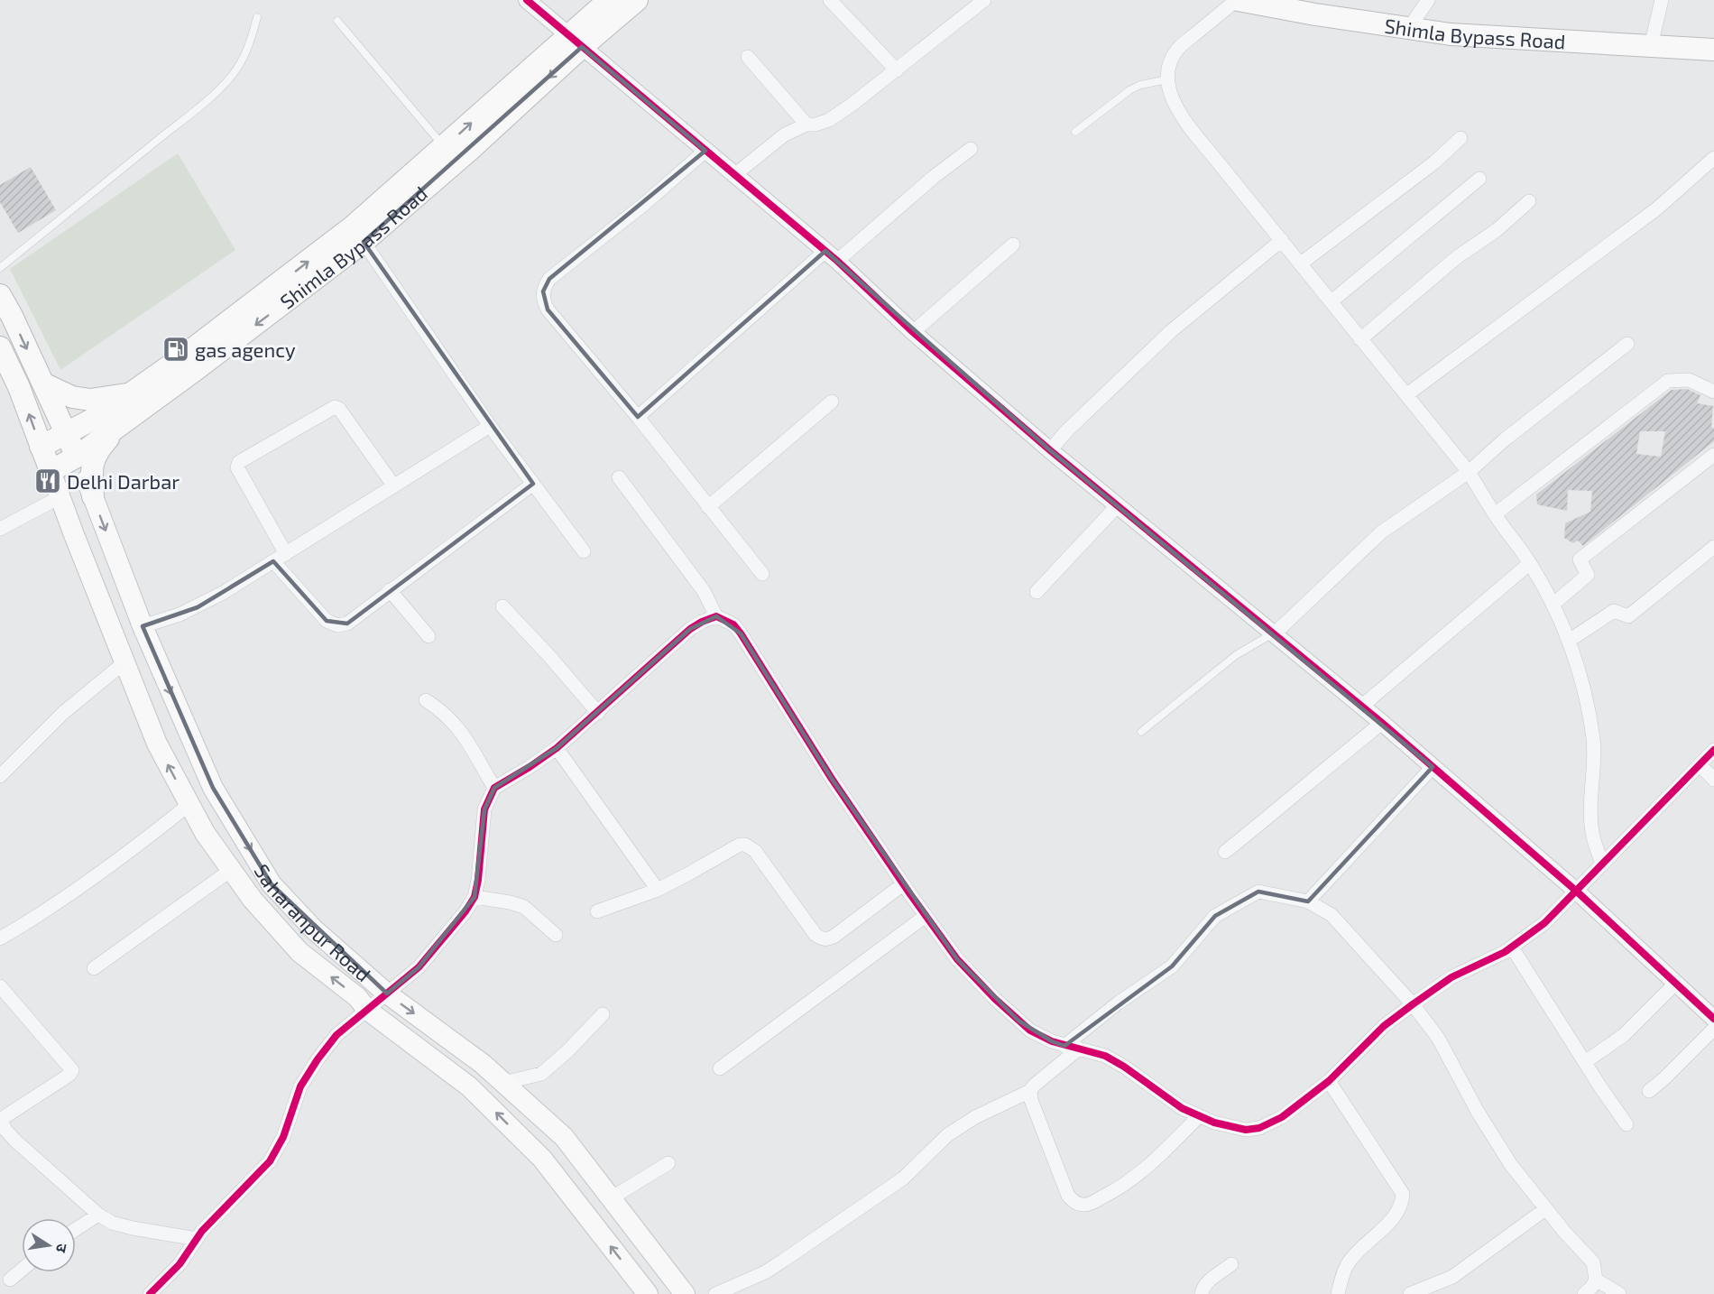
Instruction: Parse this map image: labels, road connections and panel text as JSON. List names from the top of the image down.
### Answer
{
  "streets": {
    "highway": ["Shimla Bypass Road"],
    "main road": ["Saharanpur Road"]
  },
  "crossings": [
    ["Shimla Bypass Road", "Saharanpur Road"]
  ],
  "places": {
    "fuel station": ["gas agency"],
    "restaurant": ["Delhi Darbar"]
  },
  "north": "right"
}
